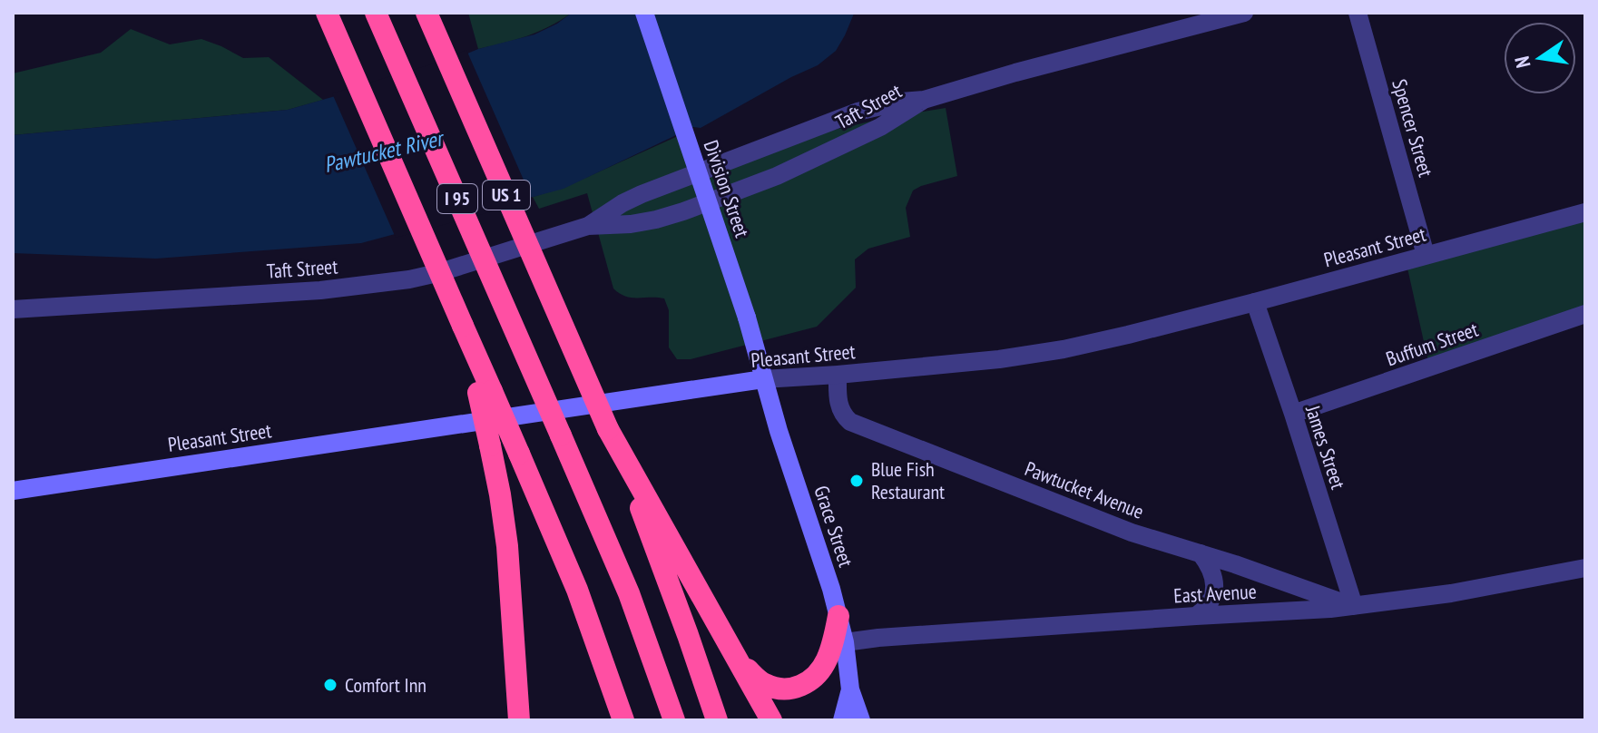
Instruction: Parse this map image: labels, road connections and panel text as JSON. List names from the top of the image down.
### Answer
{
  "streets": {
    "highway": ["US 1", "I 95"],
    "main road": ["Division Street", "Pleasant Street", "Grace Street"],
    "street": [
      "Taft Street",
      "Spencer Street",
      "Buffum Street",
      "James Street",
      "Pawtucket Avenue",
      "East Avenue"
    ]
  },
  "crossings": [
    ["Spencer Street", "Pleasant Street"],
    ["Division Street", "Pleasant Street"],
    ["Division Street", "Grace Street"],
    ["Pleasant Street", "James Street"],
    ["Pleasant Street", "Pawtucket Avenue"],
    ["Pleasant Street", "Grace Street"],
    ["Buffum Street", "James Street"],
    ["James Street", "Pawtucket Avenue"],
    ["James Street", "East Avenue"],
    ["Pawtucket Avenue", "East Avenue"],
    ["Grace Street", "East Avenue"]
  ],
  "water": ["Pawtucket River"],
  "places": ["Blue Fish Restaurant", "Comfort Inn"],
  "north": "left"
}
